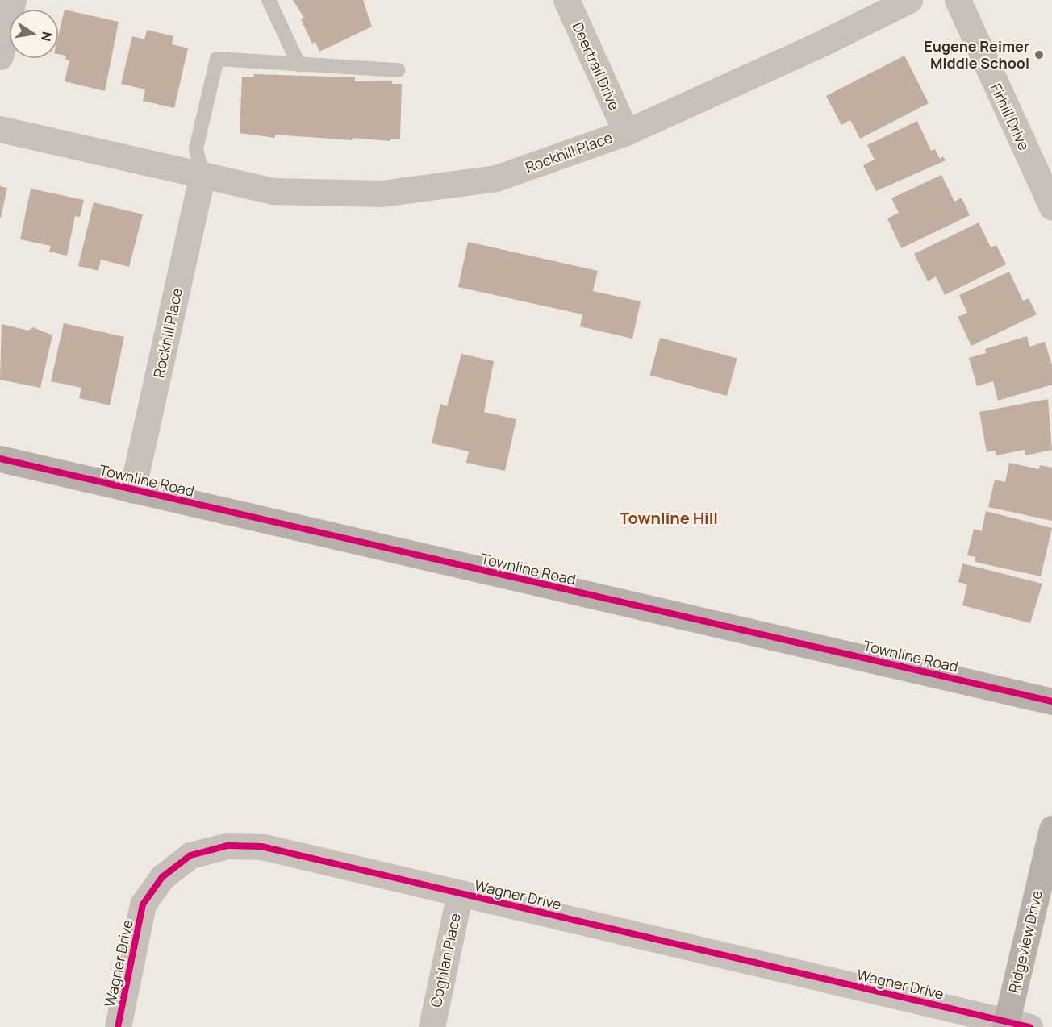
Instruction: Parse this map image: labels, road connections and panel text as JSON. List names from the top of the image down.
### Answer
{
  "streets": {
    "street": [
      "Deertrail Drive",
      "Firhill Drive",
      "Rockhill Place",
      "Townline Road",
      "Wagner Drive",
      "Ridgeview Drive",
      "Coghlan Place"
    ]
  },
  "crossings": [
    ["Deertrail Drive", "Rockhill Place"],
    ["Rockhill Place", "Townline Road"],
    ["Wagner Drive", "Ridgeview Drive"],
    ["Wagner Drive", "Coghlan Place"]
  ],
  "districts": ["Townline Hill"],
  "places": ["Eugene Reimer Middle School"],
  "north": "right"
}
